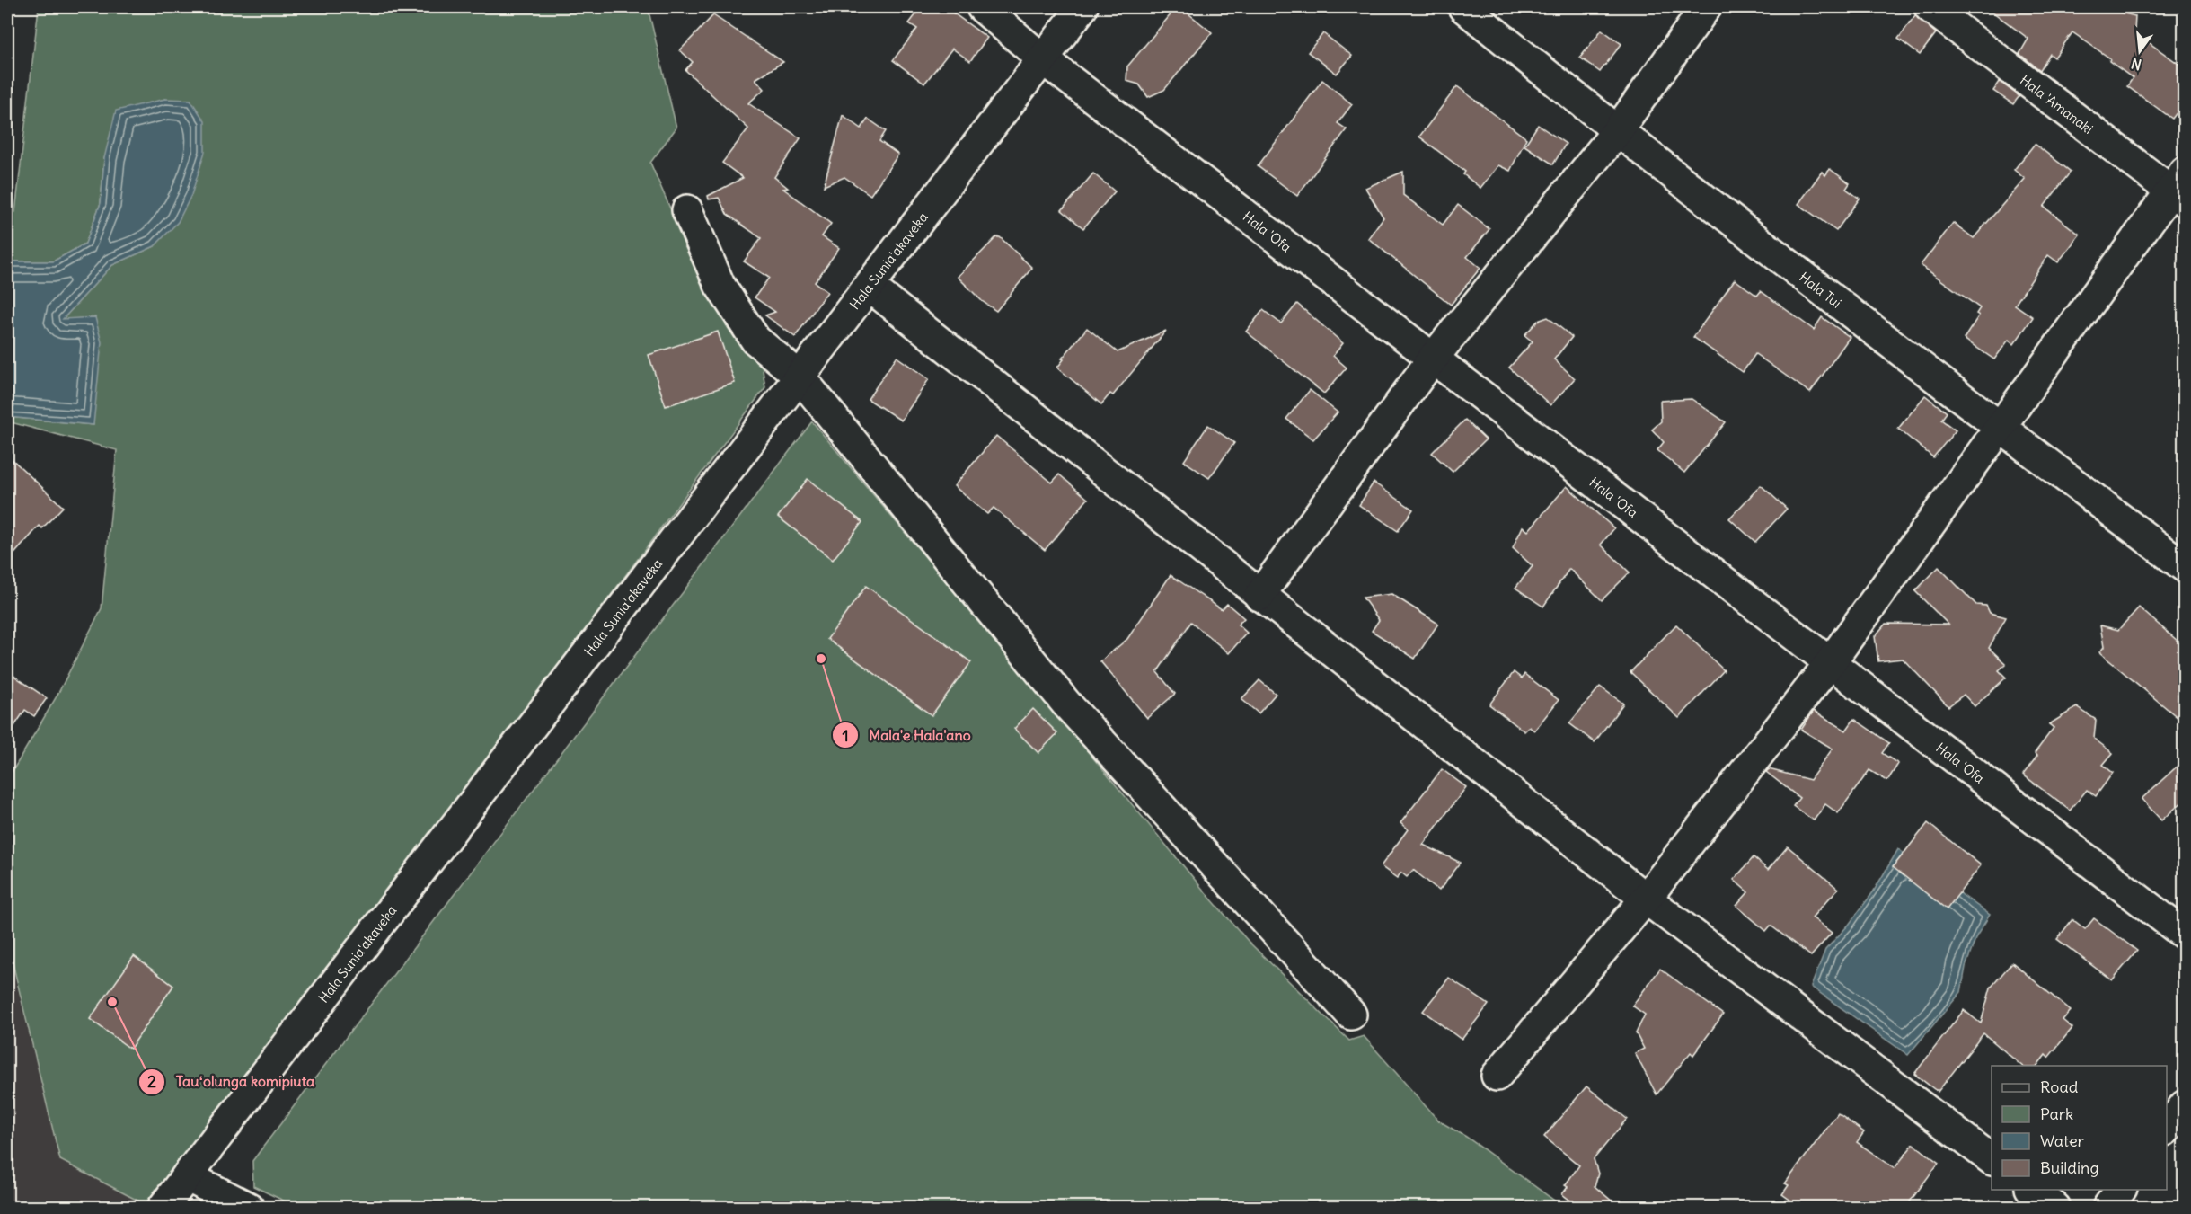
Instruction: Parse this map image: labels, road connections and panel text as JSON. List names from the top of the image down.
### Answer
{
  "streets": {
    "street": [
      "Hala 'Amanaki",
      "Hala 'Ofa",
      "Hala Sunia'akaveka",
      "Hala Tui"
    ]
  },
  "crossings": [
    ["Hala 'Ofa", "Hala Sunia'akaveka"]
  ],
  "places": ["Mala'e Hala'ano", "Tauʻolunga komipiuta"],
  "legend": [
    "Road",
    "Park",
    "Water",
    "Building"
  ],
  "north": "bottom"
}
